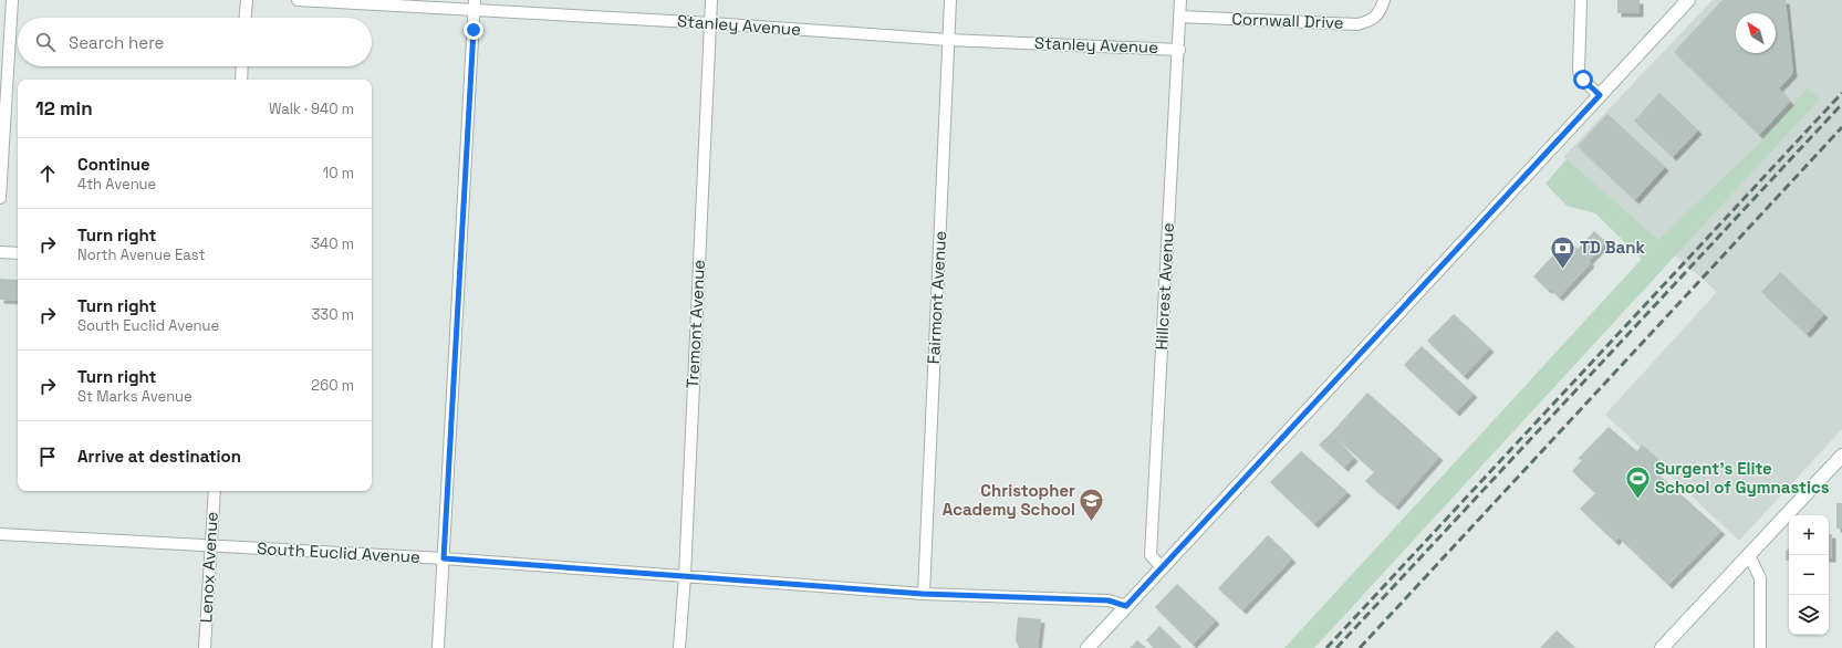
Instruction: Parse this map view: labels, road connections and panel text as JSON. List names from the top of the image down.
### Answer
{
  "streets": {
    "street": [
      "Cornwall Drive",
      "Stanley Avenue",
      "Hillcrest Avenue",
      "Fairmont Avenue",
      "Tremont Avenue",
      "South Euclid Avenue",
      "Lenox Avenue"
    ]
  },
  "crossings": [
    ["Cornwall Drive", "Hillcrest Avenue"],
    ["Stanley Avenue", "Hillcrest Avenue"],
    ["Stanley Avenue", "Fairmont Avenue"],
    ["Stanley Avenue", "Tremont Avenue"],
    ["Fairmont Avenue", "South Euclid Avenue"],
    ["Tremont Avenue", "South Euclid Avenue"],
    ["South Euclid Avenue", "Lenox Avenue"]
  ],
  "places": {
    "bank": ["TD Bank"],
    "sports": ["Surgent's Elite School of Gymnastics"],
    "school or university": ["Christopher Academy School"]
  },
  "north": "top left",
  "page": {
    "search": "Search here",
    "heading": ["12 min", "Walk · 940 m"],
    "list": [
      ["Continue", "4th Avenue", "10 m"],
      ["Turn right", "North Avenue East", "340 m"],
      ["Turn right", "South Euclid Avenue", "330 m"],
      ["Turn right", "St Marks Avenue", "260 m"],
      "Arrive at destination"
    ],
    "map_buttons": ["+", "−"]
  }
}
